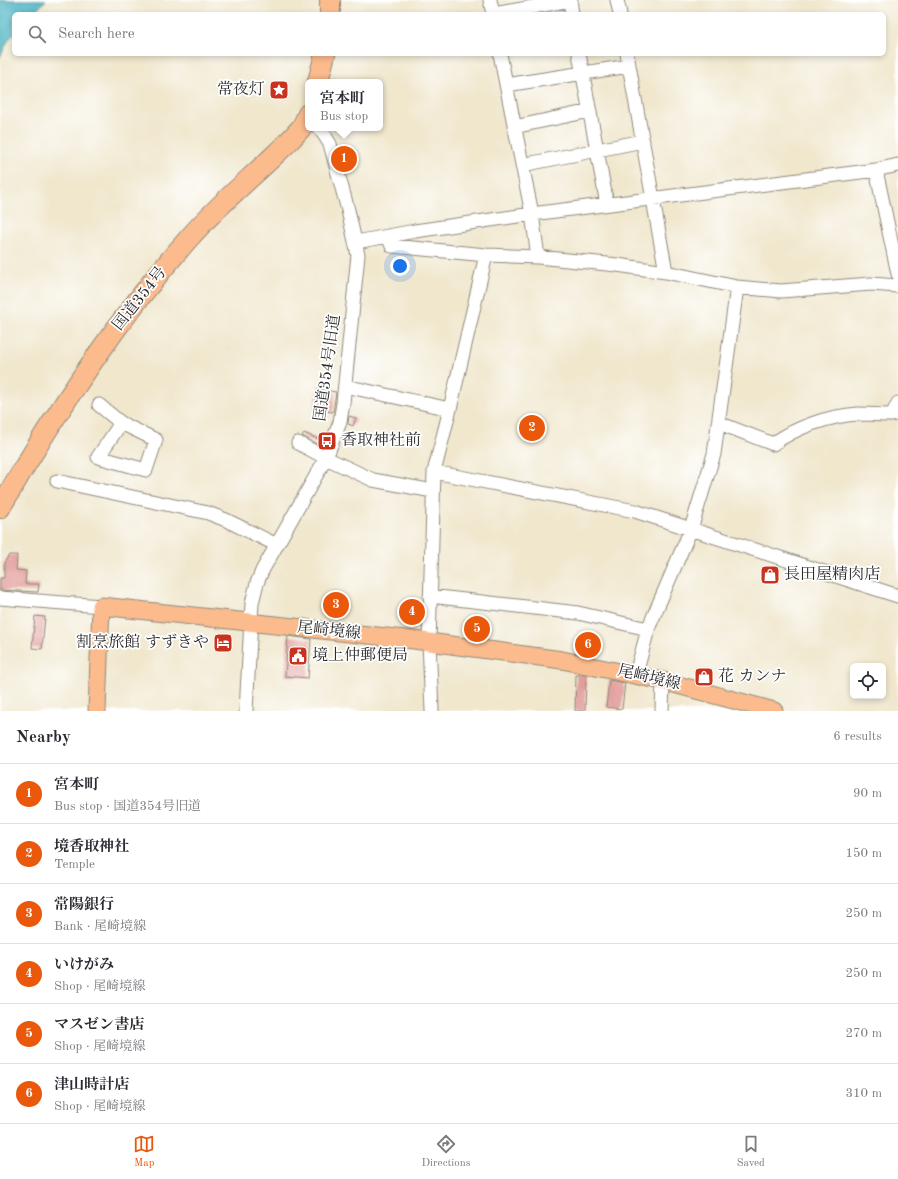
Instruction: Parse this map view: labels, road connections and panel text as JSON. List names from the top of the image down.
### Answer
{
  "streets": {
    "highway": ["国道354号"],
    "main road": ["尾崎境線"],
    "street": ["国道354号旧道"]
  },
  "crossings": [
    ["国道354号旧道", "尾崎境線"]
  ],
  "places": {
    "place": ["常夜灯"],
    "bus stop": ["香取神社前"],
    "shop": ["長田屋精肉店", "花 カンナ"],
    "hotel": ["割烹旅館 すずきや"],
    "public building": ["境上仲郵便局"]
  },
  "page": {
    "search": "Search here",
    "popup": ["宮本町", "Bus stop"],
    "pins": [
      "1",
      "2",
      "3",
      "4",
      "5",
      "6"
    ],
    "heading": ["Nearby", "6 results"],
    "list": [
      {
        "mark": "1",
        "name": "宮本町",
        "note": "Bus stop · 国道354号旧道",
        "value": "90 m"
      },
      {
        "mark": "2",
        "name": "境香取神社",
        "note": "Temple",
        "value": "150 m"
      },
      {
        "mark": "3",
        "name": "常陽銀行",
        "note": "Bank · 尾崎境線",
        "value": "250 m"
      },
      {
        "mark": "4",
        "name": "いけがみ",
        "note": "Shop · 尾崎境線",
        "value": "250 m"
      },
      {
        "mark": "5",
        "name": "マスゼン書店",
        "note": "Shop · 尾崎境線",
        "value": "270 m"
      },
      {
        "mark": "6",
        "name": "津山時計店",
        "note": "Shop · 尾崎境線",
        "value": "310 m"
      }
    ],
    "nav": ["Map", "Directions", "Saved"]
  }
}
